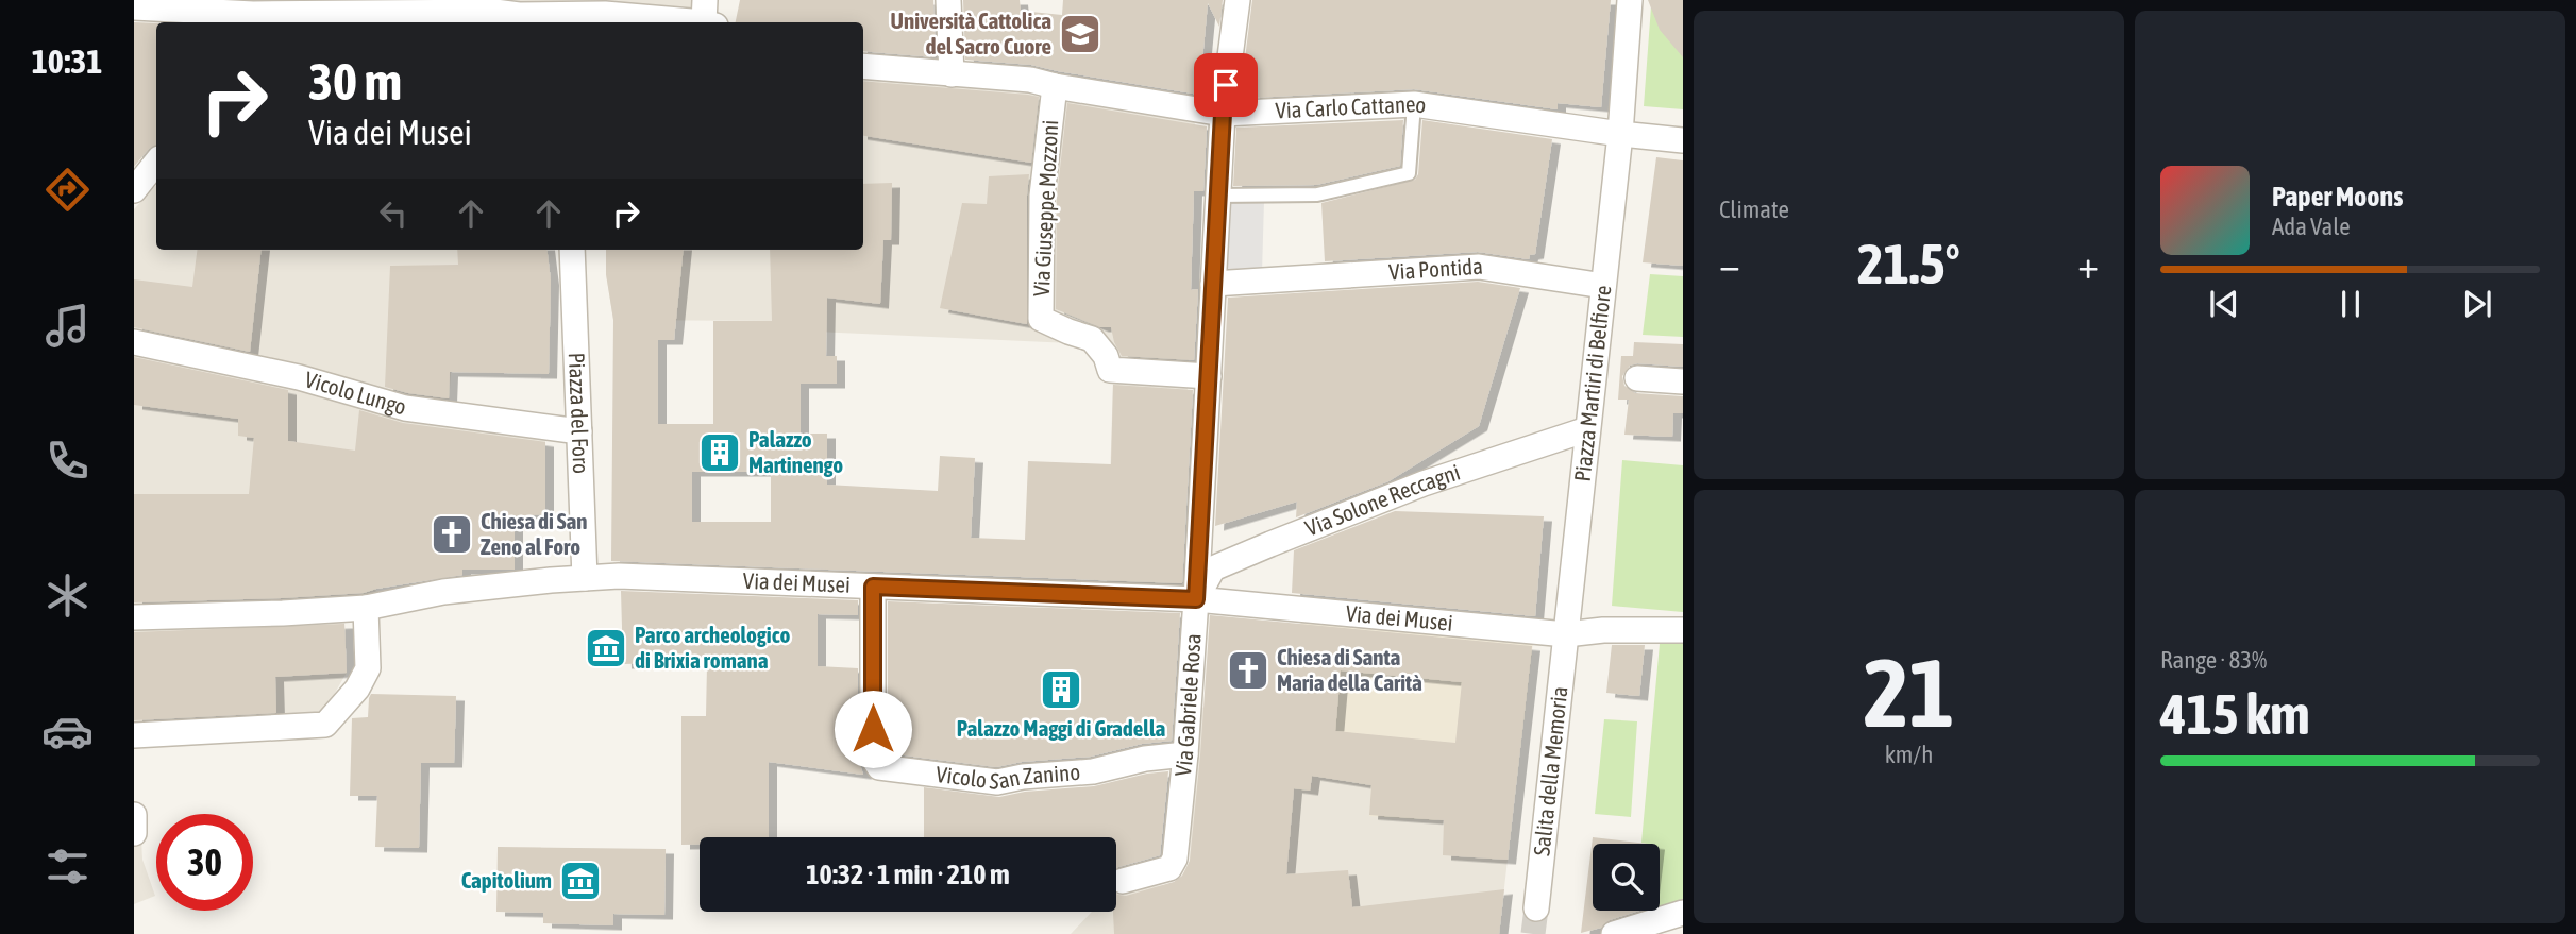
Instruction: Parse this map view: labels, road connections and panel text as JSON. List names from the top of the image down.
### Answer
{
  "streets": {
    "street": [
      "Via Carlo Cattaneo",
      "Via Giuseppe Mozzoni",
      "Via Pontida",
      "Piazza Martiri di Belfiore",
      "Vicolo Lungo",
      "Piazza del Foro",
      "Via Solone Reccagni",
      "Via dei Musei",
      "Via Gabriele Rosa",
      "Salita della Memoria",
      "Vicolo San Zanino"
    ]
  },
  "crossings": [
    ["Via Carlo Cattaneo", "Via Giuseppe Mozzoni"],
    ["Via Carlo Cattaneo", "Piazza Martiri di Belfiore"],
    ["Via Carlo Cattaneo", "Via Gabriele Rosa"],
    ["Via Giuseppe Mozzoni", "Via Gabriele Rosa"],
    ["Via Pontida", "Piazza Martiri di Belfiore"],
    ["Via Pontida", "Via Gabriele Rosa"],
    ["Piazza Martiri di Belfiore", "Via Solone Reccagni"],
    ["Piazza Martiri di Belfiore", "Via dei Musei"],
    ["Piazza Martiri di Belfiore", "Salita della Memoria"],
    ["Vicolo Lungo", "Piazza del Foro"],
    ["Piazza del Foro", "Via dei Musei"],
    ["Via Solone Reccagni", "Via dei Musei"],
    ["Via Solone Reccagni", "Via Gabriele Rosa"],
    ["Via dei Musei", "Via Gabriele Rosa"],
    ["Via dei Musei", "Salita della Memoria"],
    ["Via dei Musei", "Vicolo San Zanino"],
    ["Via Gabriele Rosa", "Vicolo San Zanino"]
  ],
  "places": {
    "school or university": ["Università Cattolica del Sacro Cuore"],
    "building": ["Palazzo Martinengo", "Palazzo Maggi di Gradella"],
    "church": ["Chiesa di San Zeno al Foro", "Chiesa di Santa Maria della Carità"],
    "museum": ["Parco archeologico di Brixia romana", "Capitolium"]
  },
  "page": {
    "tabs": "10:31",
    "tile": [
      "Climate",
      ["21", "km/h"],
      ["Range · 83%", "415 km"]
    ],
    "turn": ["30 m", "Via dei Musei"],
    "song": ["Paper Moons", "Ada Vale"],
    "heat": ["−", "21.5°", "+"],
    "limit": "30",
    "trip": "10:32 · 1 min · 210 m"
  }
}
